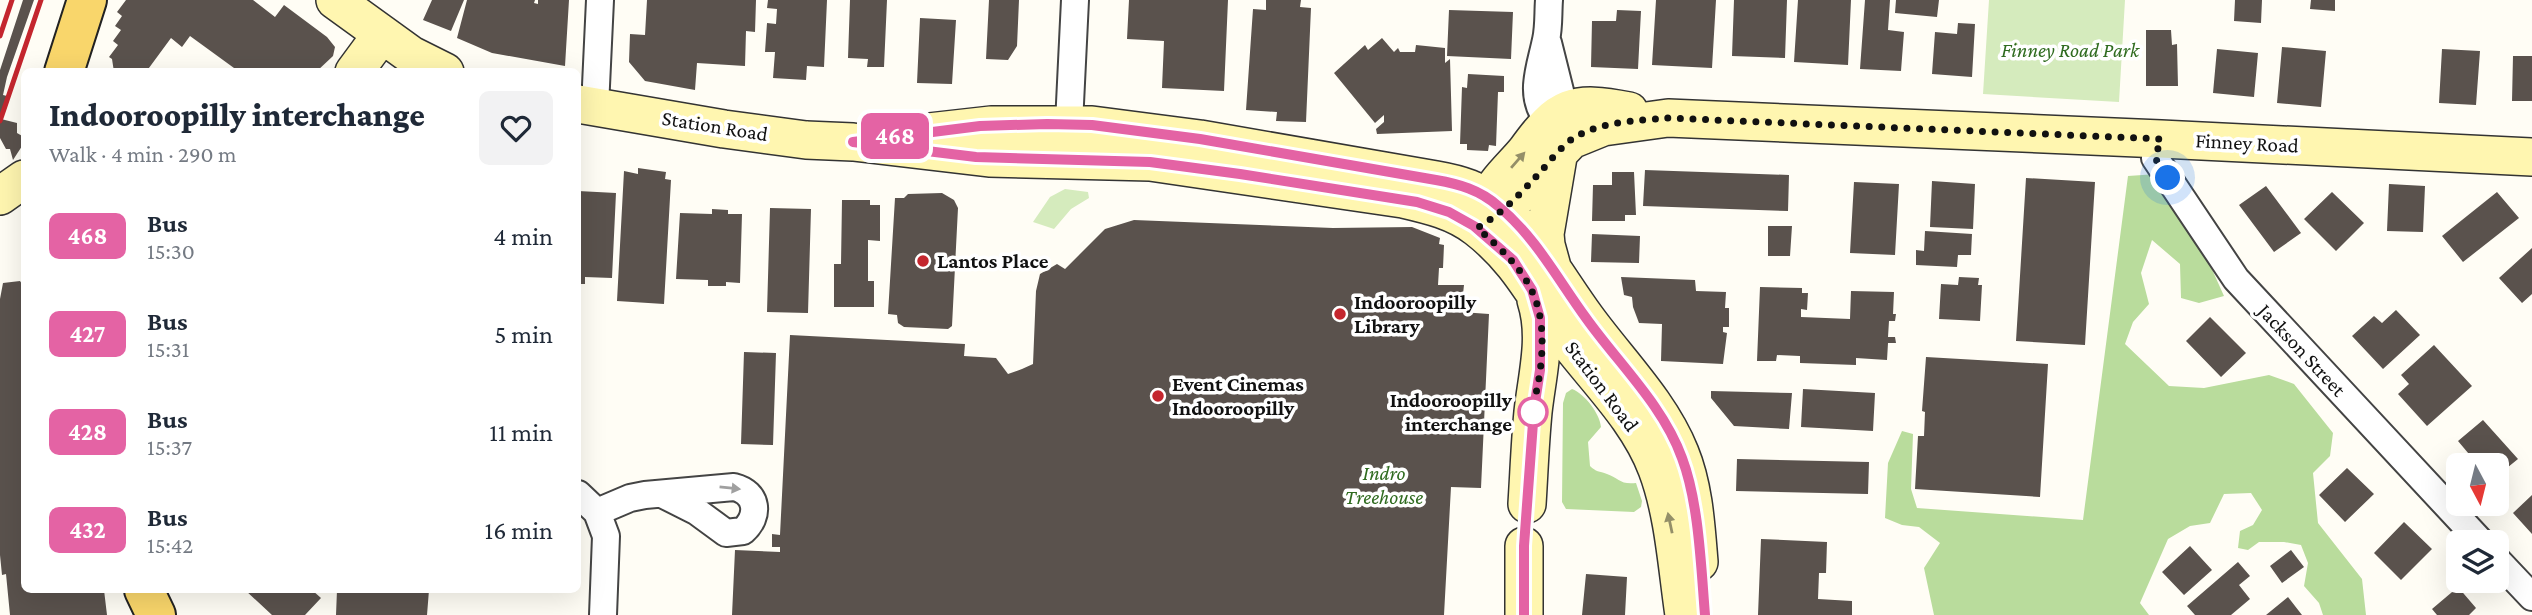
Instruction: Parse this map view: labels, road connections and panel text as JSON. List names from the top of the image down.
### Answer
{
  "streets": {
    "street": ["Station Road", "Finney Road", "Jackson Street"]
  },
  "crossings": [
    ["Finney Road", "Jackson Street"]
  ],
  "parks": ["Finney Road Park", "Indro Treehouse"],
  "places": [
    "Lantos Place",
    "Indooroopilly Library",
    "Event Cinemas Indooroopilly",
    "Indooroopilly interchange"
  ],
  "lines": ["bus line 468"],
  "north": "bottom",
  "page": {
    "on_map": "468",
    "heading": ["Indooroopilly interchange", "Walk · 4 min · 290 m"],
    "list": [
      {
        "mark": "468",
        "name": "Bus",
        "note": "15:30",
        "value": "4 min"
      },
      {
        "mark": "427",
        "name": "Bus",
        "note": "15:31",
        "value": "5 min"
      },
      {
        "mark": "428",
        "name": "Bus",
        "note": "15:37",
        "value": "11 min"
      },
      {
        "mark": "432",
        "name": "Bus",
        "note": "15:42",
        "value": "16 min"
      }
    ]
  }
}
